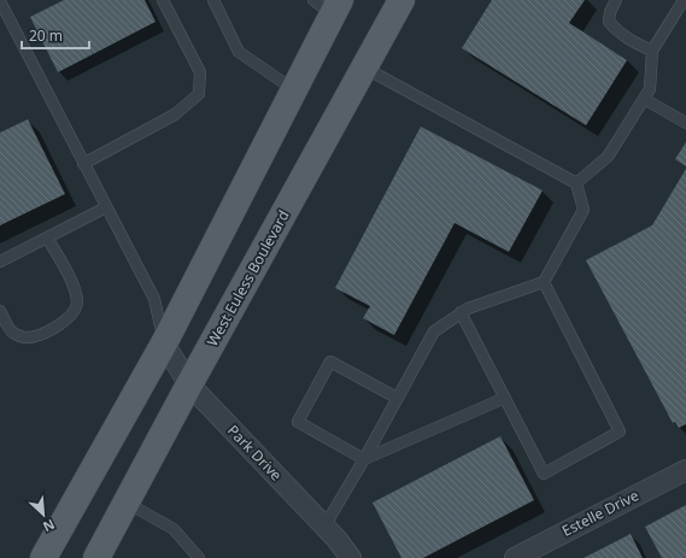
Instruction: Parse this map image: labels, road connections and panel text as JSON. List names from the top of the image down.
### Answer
{
  "streets": {
    "main road": ["West Euless Boulevard"],
    "street": ["Park Drive", "Estelle Drive"]
  },
  "crossings": [
    ["West Euless Boulevard", "Park Drive"]
  ],
  "scale_bar": "20 m",
  "north": "bottom right"
}
